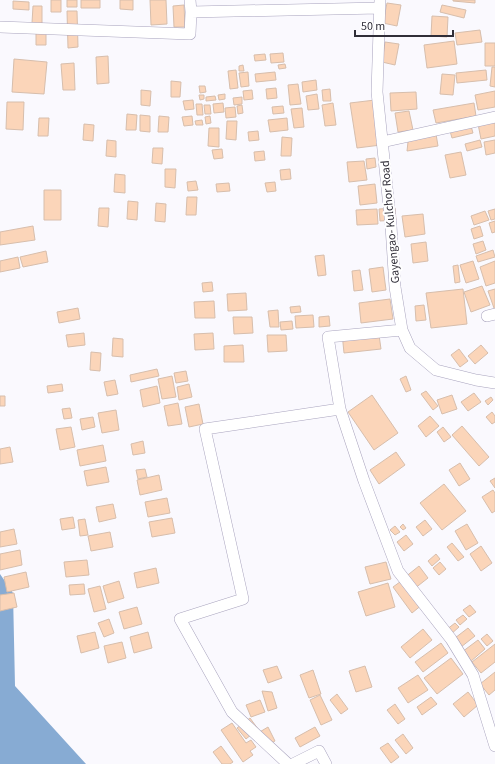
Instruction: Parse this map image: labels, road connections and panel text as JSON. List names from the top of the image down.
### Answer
{
  "streets": {
    "street": ["Gayengao- Kulchor Road"]
  },
  "scale_bar": "50 m"
}
